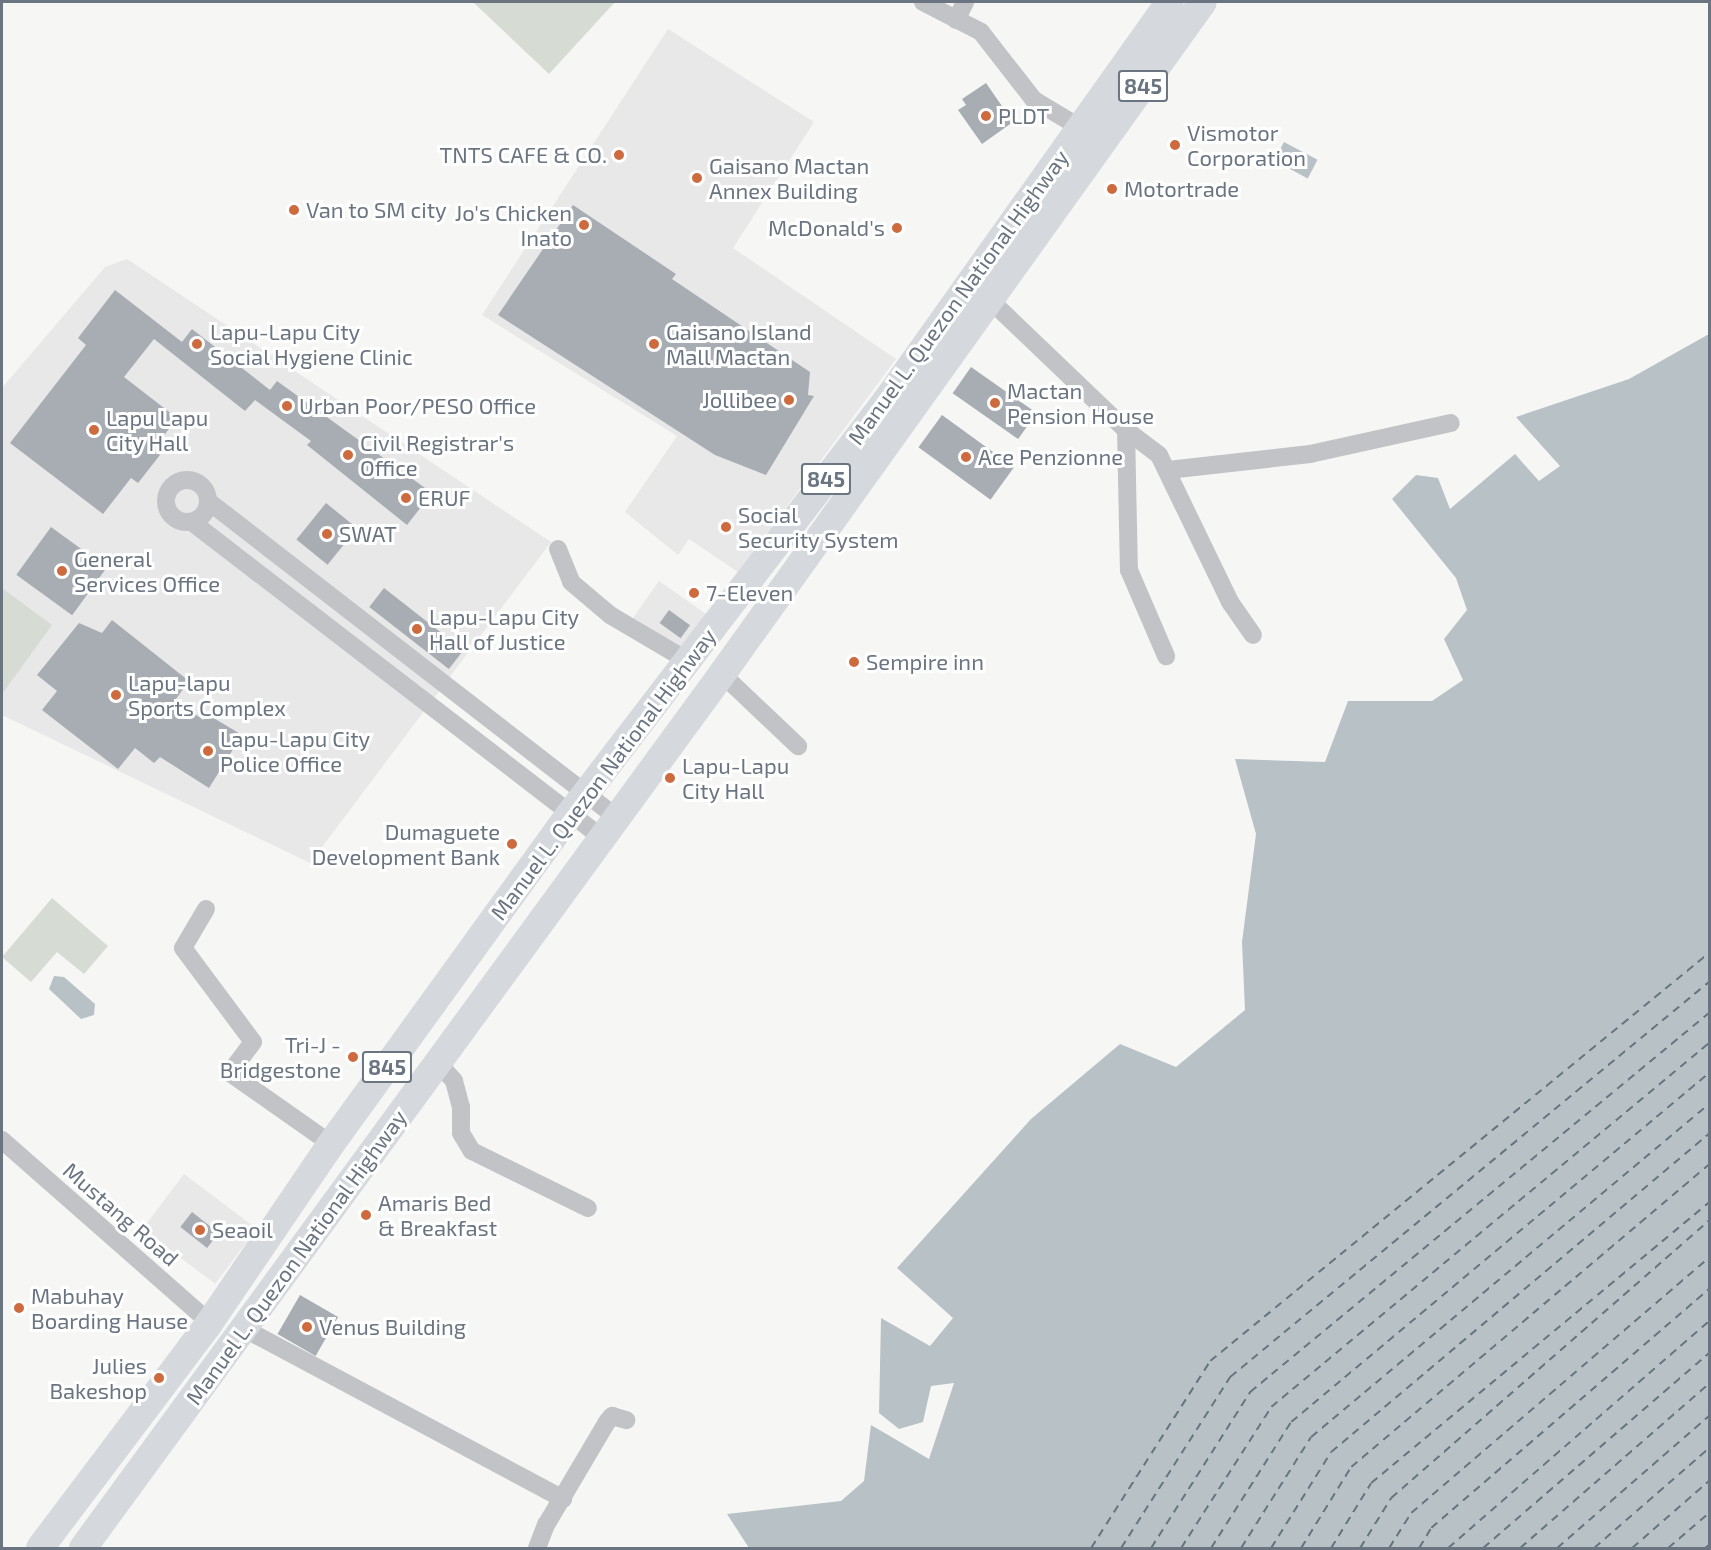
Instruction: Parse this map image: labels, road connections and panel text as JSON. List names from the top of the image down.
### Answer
{
  "streets": {
    "main road": ["845", "Manuel L. Quezon National Highway"],
    "street": ["Mustang Road"]
  },
  "crossings": [
    ["Manuel L. Quezon National Highway", "Mustang Road"]
  ],
  "places": [
    "PLDT",
    "Vismotor Corporation",
    "TNTS CAFE & CO.",
    "Gaisano Mactan Annex Building",
    "Motortrade",
    "Van to SM city",
    "Jo's Chicken Inato",
    "McDonald's",
    "Lapu-Lapu City Social Hygiene Clinic",
    "Gaisano Island Mall Mactan",
    "Jollibee",
    "Mactan Pension House",
    "Urban Poor/PESO Office",
    "Lapu Lapu City Hall",
    "Civil Registrar's Office",
    "Ace Penzionne",
    "ERUF",
    "Social Security System",
    "SWAT",
    "General Services Office",
    "7-Eleven",
    "Lapu-Lapu City Hall of Justice",
    "Sempire inn",
    "Lapu-lapu Sports Complex",
    "Lapu-Lapu City Police Office",
    "Lapu-Lapu City Hall",
    "Dumaguete Development Bank",
    "Tri-J - Bridgestone",
    "Amaris Bed & Breakfast",
    "Seaoil",
    "Mabuhay Boarding Hause",
    "Venus Building",
    "Julies Bakeshop"
  ]
}
